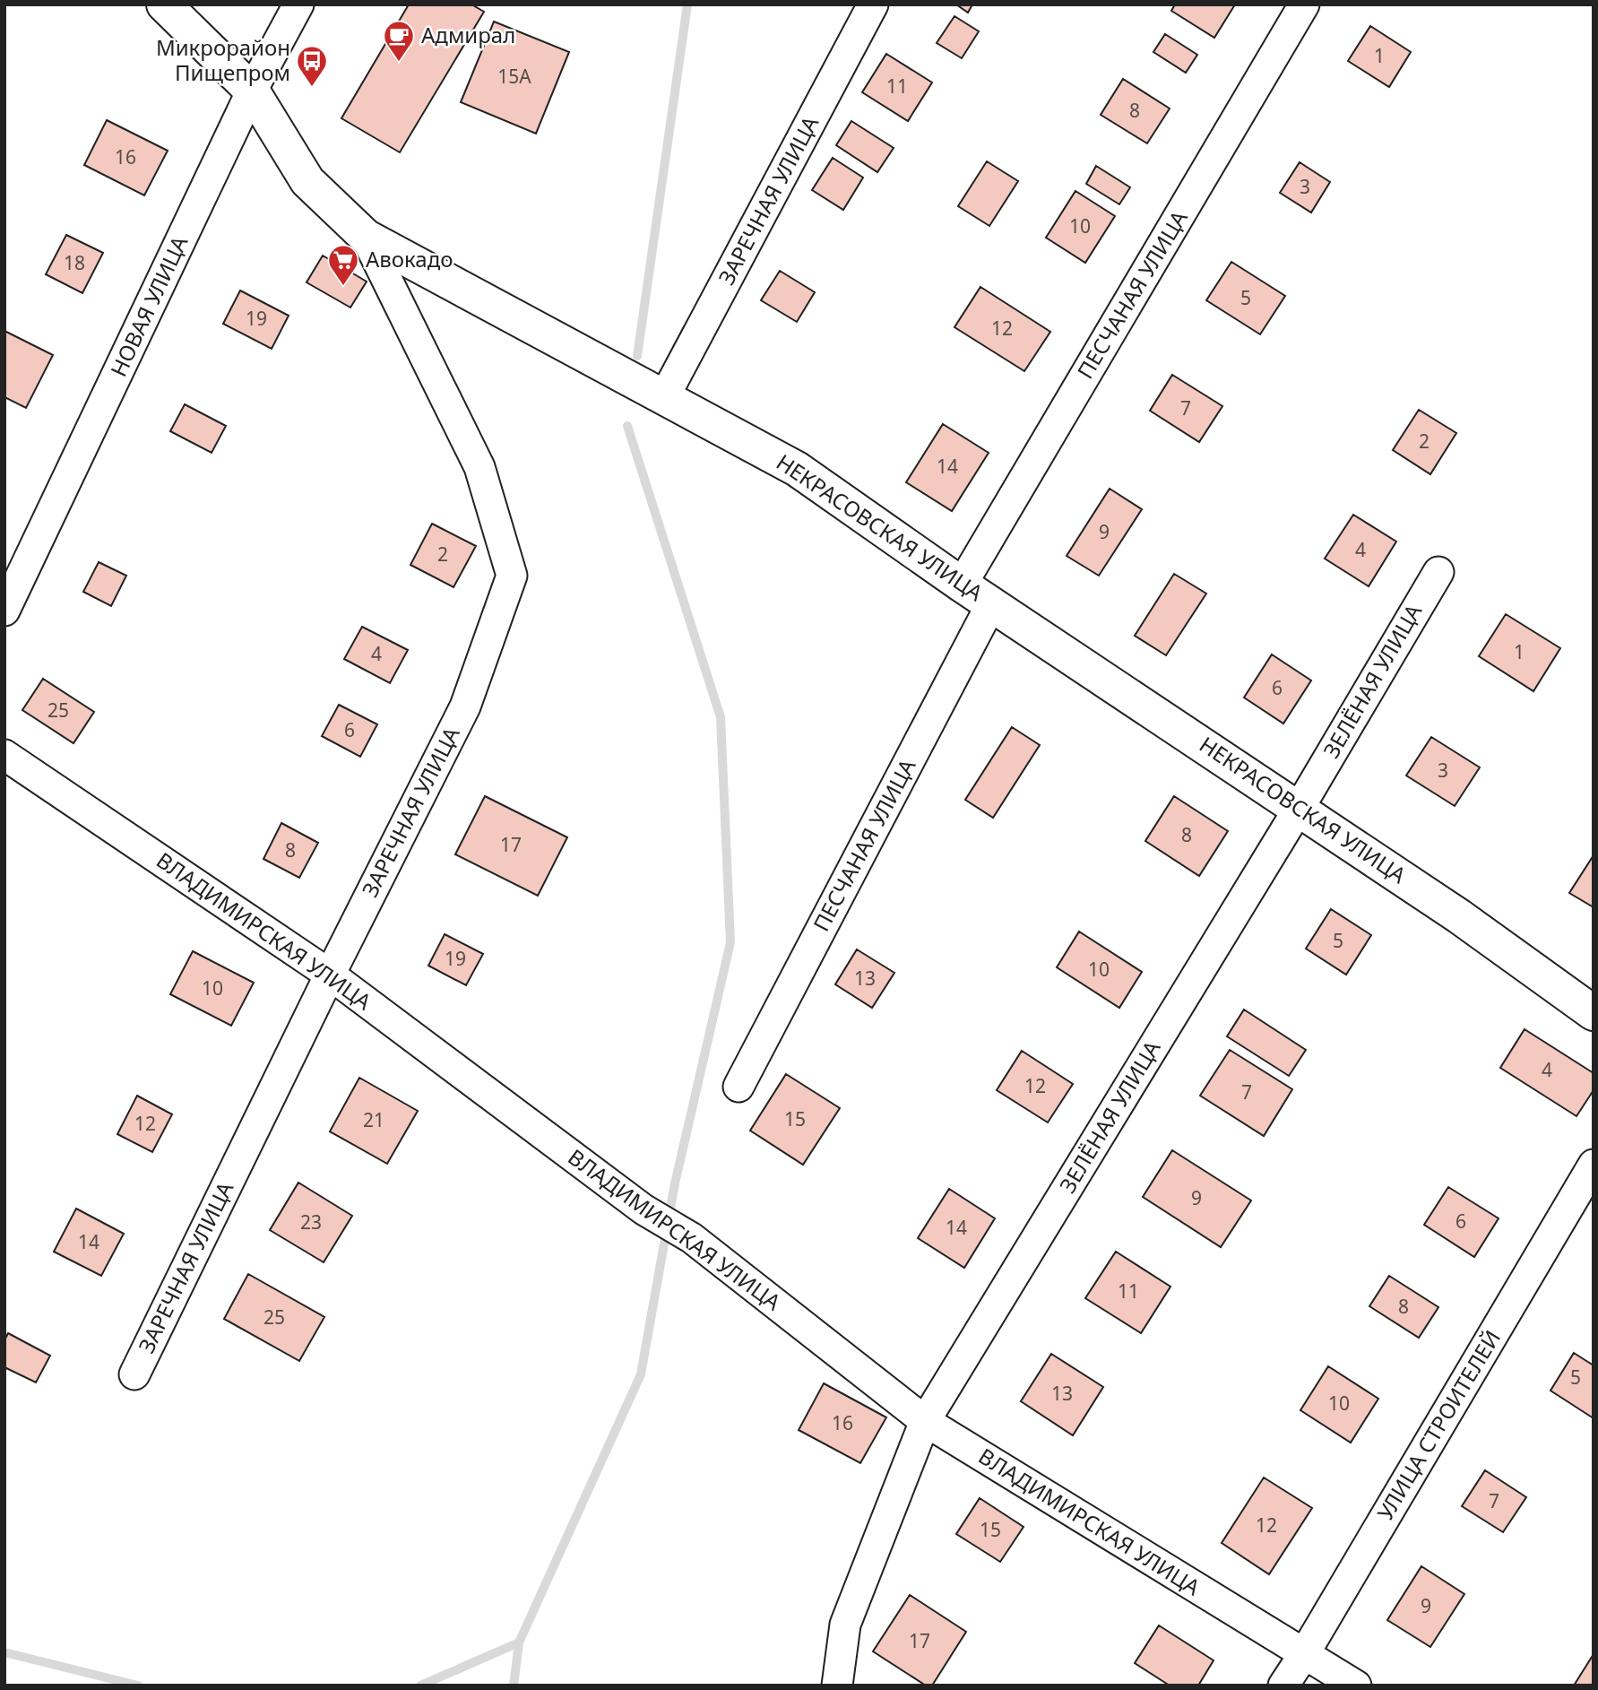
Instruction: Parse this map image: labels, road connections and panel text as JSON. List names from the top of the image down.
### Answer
{
  "streets": {
    "street": [
      "ЗАРЕЧНАЯ УЛИЦА",
      "ПЕСЧАНАЯ УЛИЦА",
      "НОВАЯ УЛИЦА",
      "НЕКРАСОВСКАЯ УЛИЦА",
      "ЗЕЛЁНАЯ УЛИЦА",
      "ВЛАДИМИРСКАЯ УЛИЦА",
      "УЛИЦА СТРОИТЕЛЕЙ"
    ]
  },
  "crossings": [
    ["ЗАРЕЧНАЯ УЛИЦА", "НЕКРАСОВСКАЯ УЛИЦА"],
    ["ЗАРЕЧНАЯ УЛИЦА", "ВЛАДИМИРСКАЯ УЛИЦА"],
    ["ПЕСЧАНАЯ УЛИЦА", "НЕКРАСОВСКАЯ УЛИЦА"],
    ["НОВАЯ УЛИЦА", "НЕКРАСОВСКАЯ УЛИЦА"],
    ["НЕКРАСОВСКАЯ УЛИЦА", "ЗЕЛЁНАЯ УЛИЦА"],
    ["ЗЕЛЁНАЯ УЛИЦА", "ВЛАДИМИРСКАЯ УЛИЦА"],
    ["ВЛАДИМИРСКАЯ УЛИЦА", "УЛИЦА СТРОИТЕЛЕЙ"]
  ],
  "places": {
    "cafe": ["Адмирал"],
    "bus stop": ["Микрорайон Пищепром"],
    "supermarket": ["Авокадо"]
  },
  "house_numbers": [
    "1",
    "15А",
    "11",
    "8",
    "16",
    "3",
    "10",
    "18",
    "5",
    "19",
    "12",
    "7",
    "2",
    "14",
    "9",
    "4",
    "2",
    "1",
    "4",
    "6",
    "25",
    "6",
    "3",
    "8",
    "17",
    "8",
    "5",
    "19",
    "10",
    "13",
    "10",
    "4",
    "12",
    "7",
    "15",
    "21",
    "12",
    "9",
    "6",
    "23",
    "14",
    "14",
    "11",
    "8",
    "25",
    "5",
    "13",
    "10",
    "16",
    "7",
    "12",
    "15",
    "9",
    "17"
  ]
}
